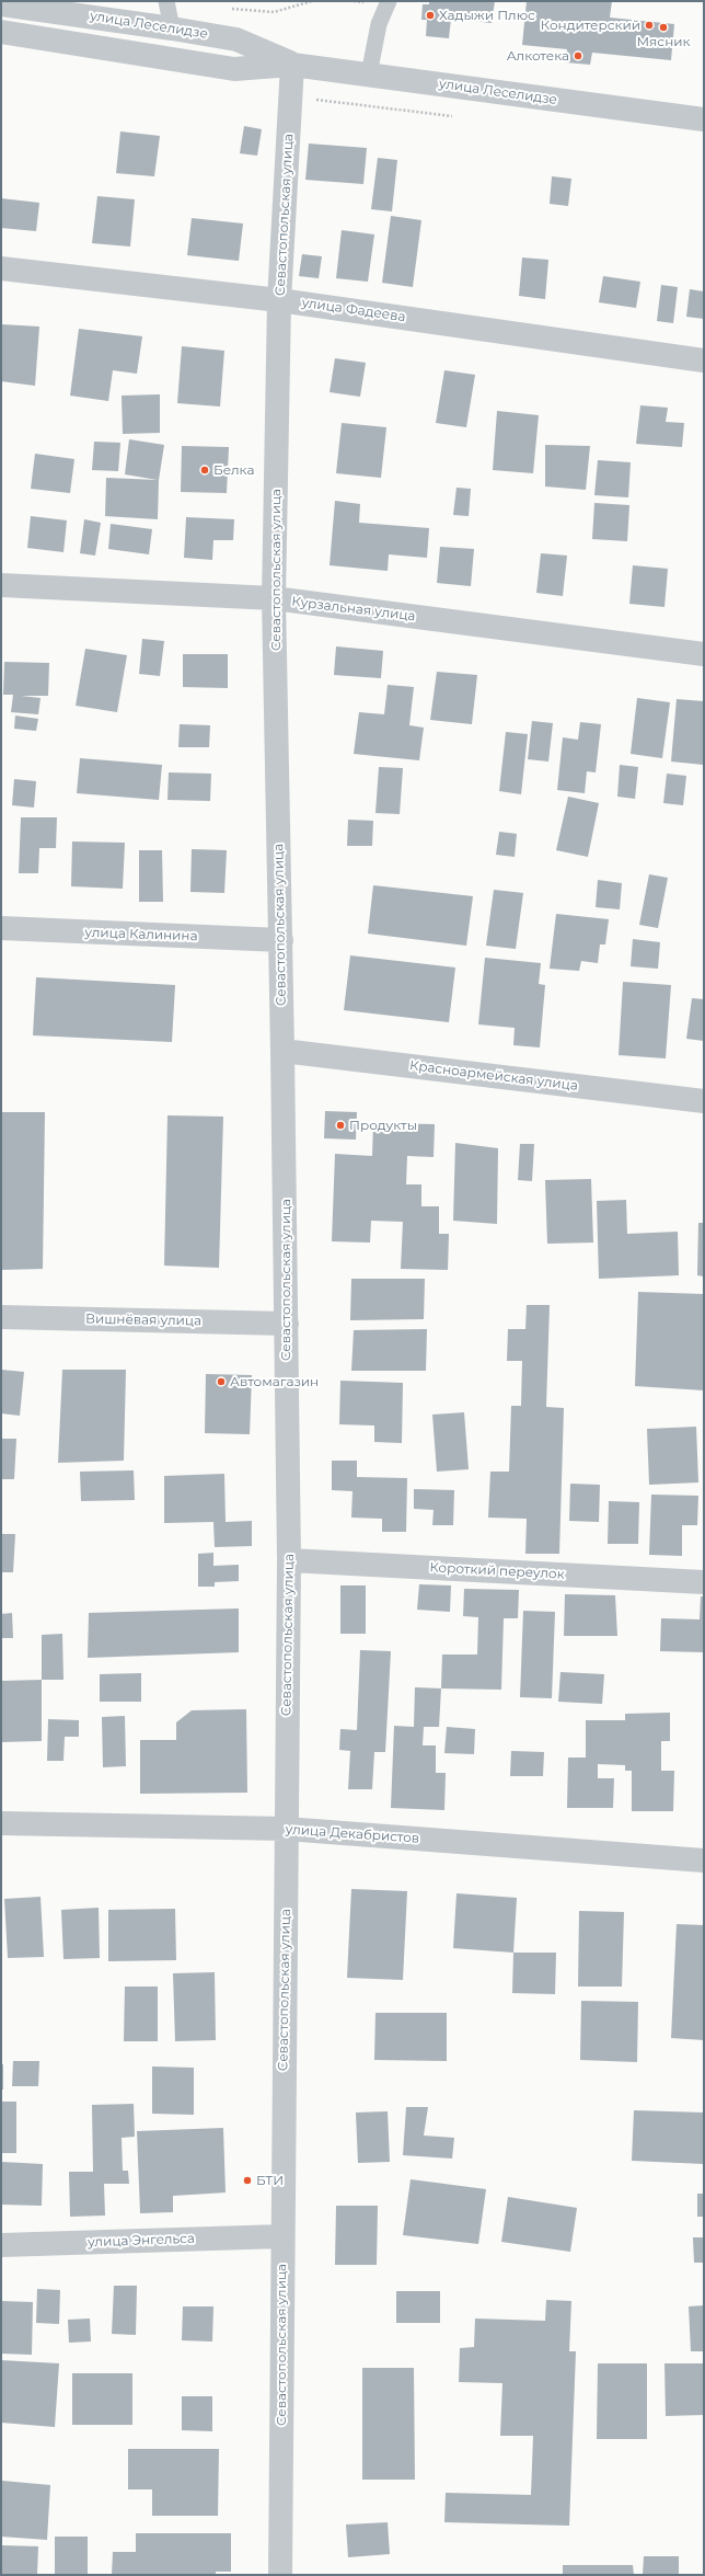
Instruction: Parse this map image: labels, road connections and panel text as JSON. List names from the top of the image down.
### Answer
{
  "streets": {
    "street": [
      "улица Леселидзе",
      "Севастопольская улица",
      "улица Фадеева",
      "Курзальная улица",
      "улица Калинина",
      "Красноармейская улица",
      "Вишнёвая улица",
      "Короткий переулок",
      "улица Декабристов",
      "улица Энгельса"
    ]
  },
  "crossings": [
    ["улица Леселидзе", "Севастопольская улица"],
    ["Севастопольская улица", "улица Фадеева"],
    ["Севастопольская улица", "Курзальная улица"],
    ["Севастопольская улица", "улица Калинина"],
    ["Севастопольская улица", "Красноармейская улица"],
    ["Севастопольская улица", "Вишнёвая улица"],
    ["Севастопольская улица", "Короткий переулок"],
    ["Севастопольская улица", "улица Декабристов"],
    ["Севастопольская улица", "улица Энгельса"]
  ],
  "places": [
    "Хадыжи Плюс",
    "Кондитерский",
    "Мясник",
    "Алкотека",
    "Белка",
    "Продукты",
    "Автомагазин",
    "БТИ"
  ]
}
